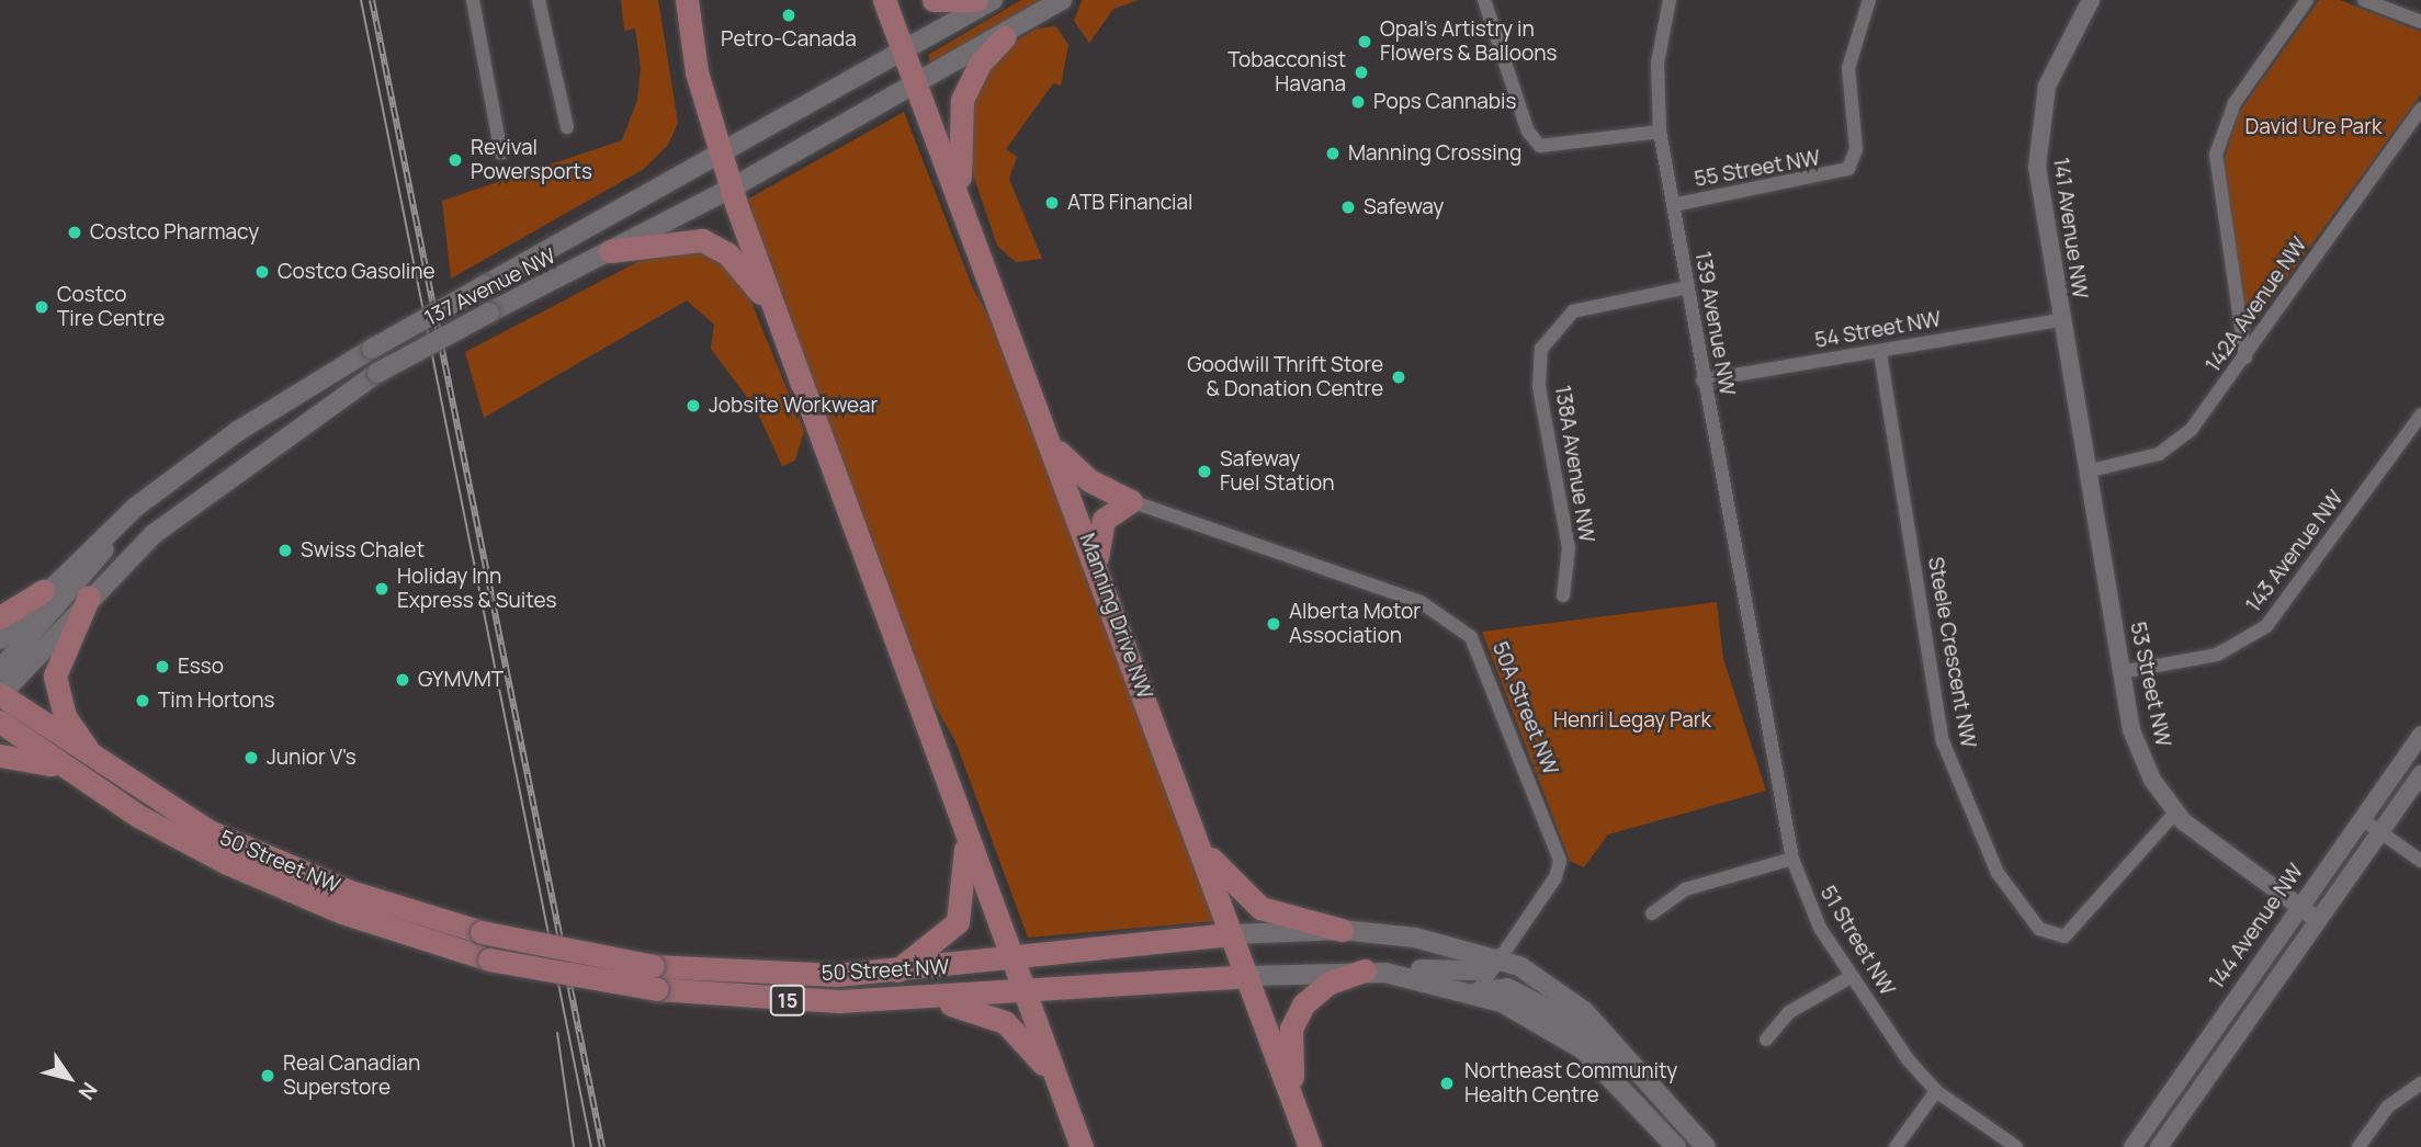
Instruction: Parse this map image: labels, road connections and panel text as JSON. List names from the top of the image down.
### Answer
{
  "streets": {
    "main road": [
      "137 Avenue NW",
      "Manning Drive NW",
      "50 Street NW",
      "15"
    ],
    "street": [
      "55 Street NW",
      "141 Avenue NW",
      "142A Avenue NW",
      "139 Avenue NW",
      "54 Street NW",
      "138A Avenue NW",
      "143 Avenue NW",
      "Steele Crescent NW",
      "53 Street NW",
      "50A Street NW",
      "144 Avenue NW",
      "51 Street NW"
    ]
  },
  "crossings": [
    ["55 Street NW", "139 Avenue NW"],
    ["141 Avenue NW", "142A Avenue NW"],
    ["141 Avenue NW", "54 Street NW"],
    ["141 Avenue NW", "53 Street NW"],
    ["137 Avenue NW", "Manning Drive NW"],
    ["137 Avenue NW", "50 Street NW"],
    ["142A Avenue NW", "53 Street NW"],
    ["139 Avenue NW", "54 Street NW"],
    ["139 Avenue NW", "138A Avenue NW"],
    ["139 Avenue NW", "51 Street NW"],
    ["54 Street NW", "Steele Crescent NW"],
    ["143 Avenue NW", "53 Street NW"],
    ["Manning Drive NW", "50 Street NW"],
    ["Steele Crescent NW", "53 Street NW"],
    ["53 Street NW", "144 Avenue NW"],
    ["50A Street NW", "50 Street NW"]
  ],
  "parks": ["David Ure Park", "Henri Legay Park"],
  "places": [
    "Petro-Canada",
    "Opal's Artistry in Flowers & Balloons",
    "Tobacconist Havana",
    "Pops Cannabis",
    "Manning Crossing",
    "Revival Powersports",
    "ATB Financial",
    "Safeway",
    "Costco Pharmacy",
    "Costco Gasoline",
    "Costco Tire Centre",
    "Goodwill Thrift Store & Donation Centre",
    "Jobsite Workwear",
    "Safeway Fuel Station",
    "Swiss Chalet",
    "Holiday Inn Express & Suites",
    "Alberta Motor Association",
    "Esso",
    "GYMVMT",
    "Tim Hortons",
    "Junior V's",
    "Real Canadian Superstore",
    "Northeast Community Health Centre"
  ],
  "north": "bottom right"
}
